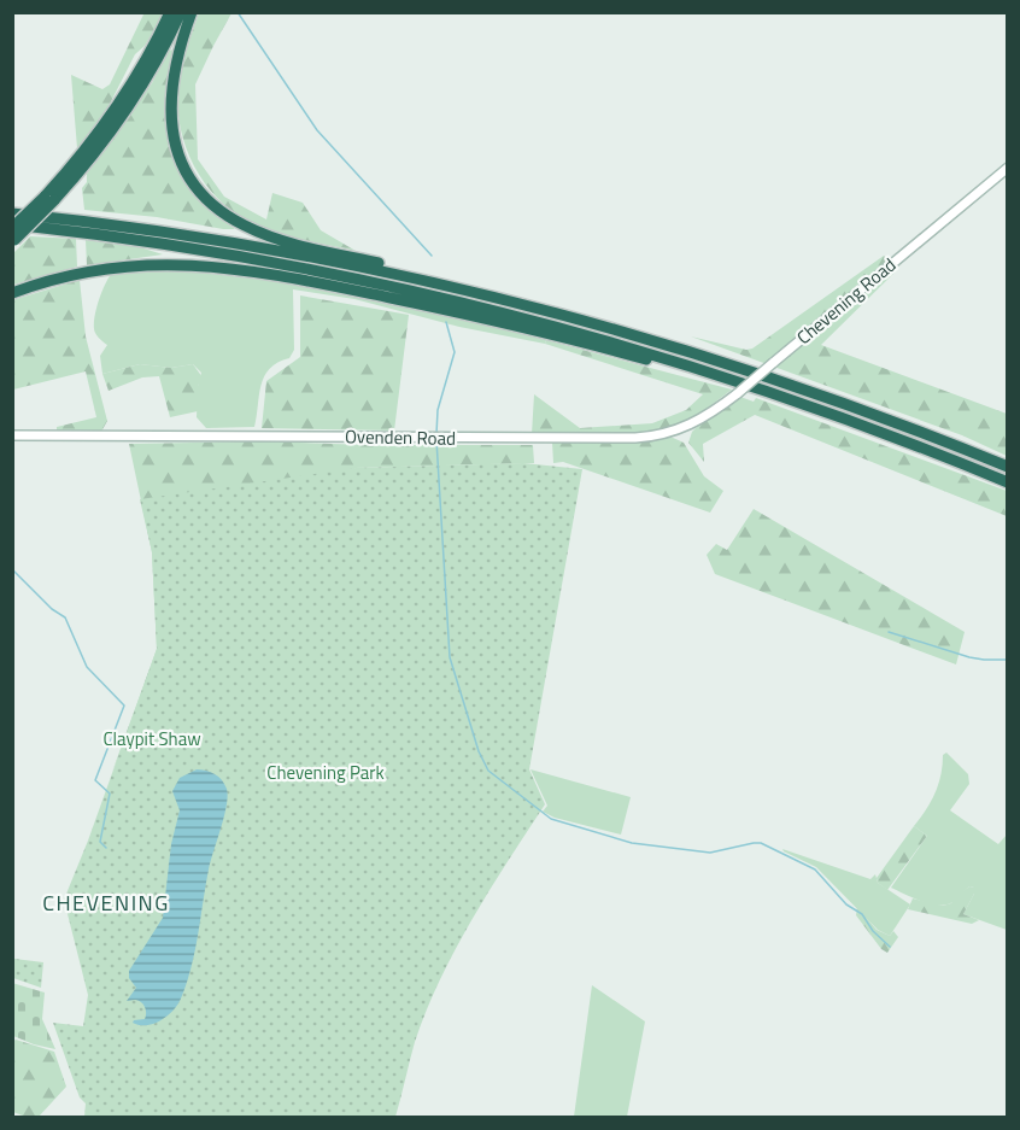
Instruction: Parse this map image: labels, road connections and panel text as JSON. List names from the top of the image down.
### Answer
{
  "streets": {
    "main road": ["Chevening Road", "Ovenden Road"]
  },
  "crossings": [
    ["Chevening Road", "Ovenden Road"]
  ],
  "districts": ["CHEVENING"],
  "parks": ["Claypit Shaw", "Chevening Park"]
}
